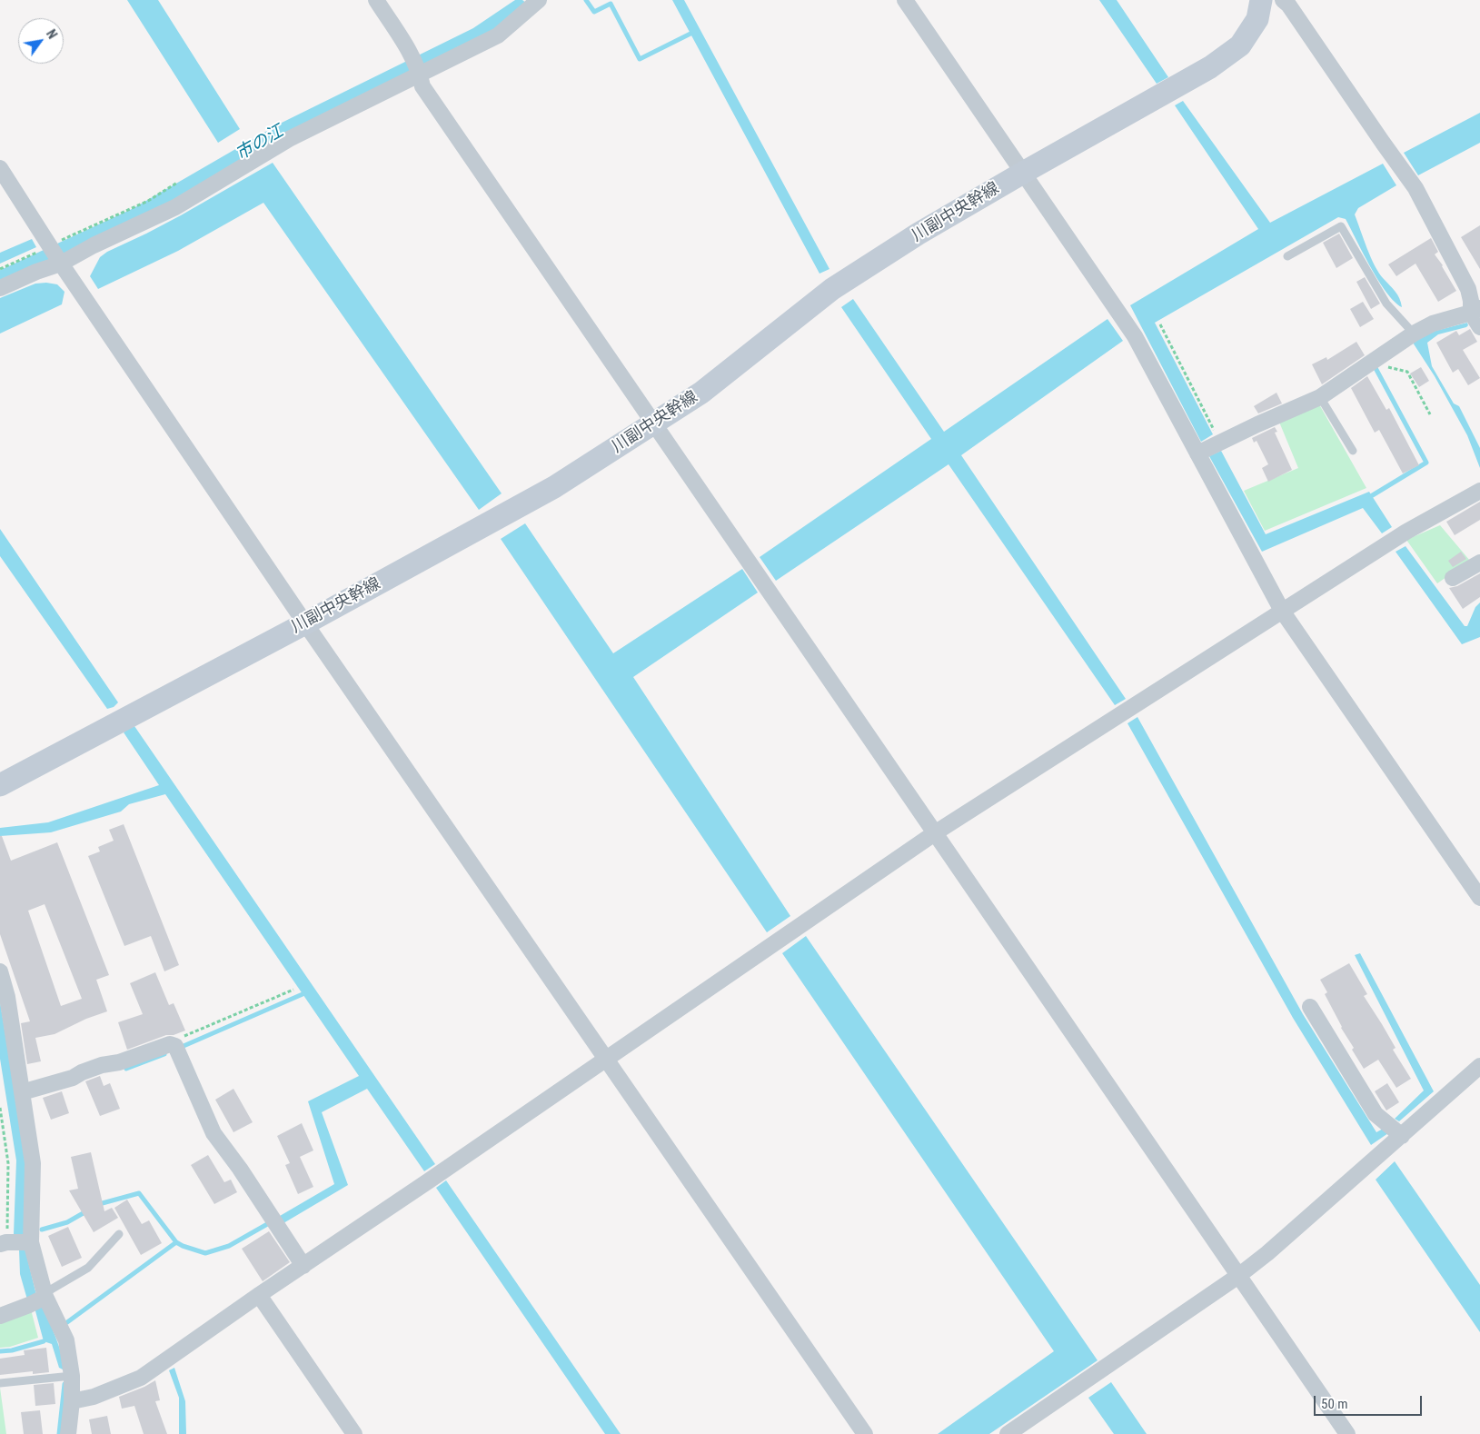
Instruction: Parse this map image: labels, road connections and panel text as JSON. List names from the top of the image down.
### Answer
{
  "streets": {
    "street": ["川副中央幹線"]
  },
  "water": ["市の江"],
  "scale_bar": "50 m",
  "north": "top right"
}
